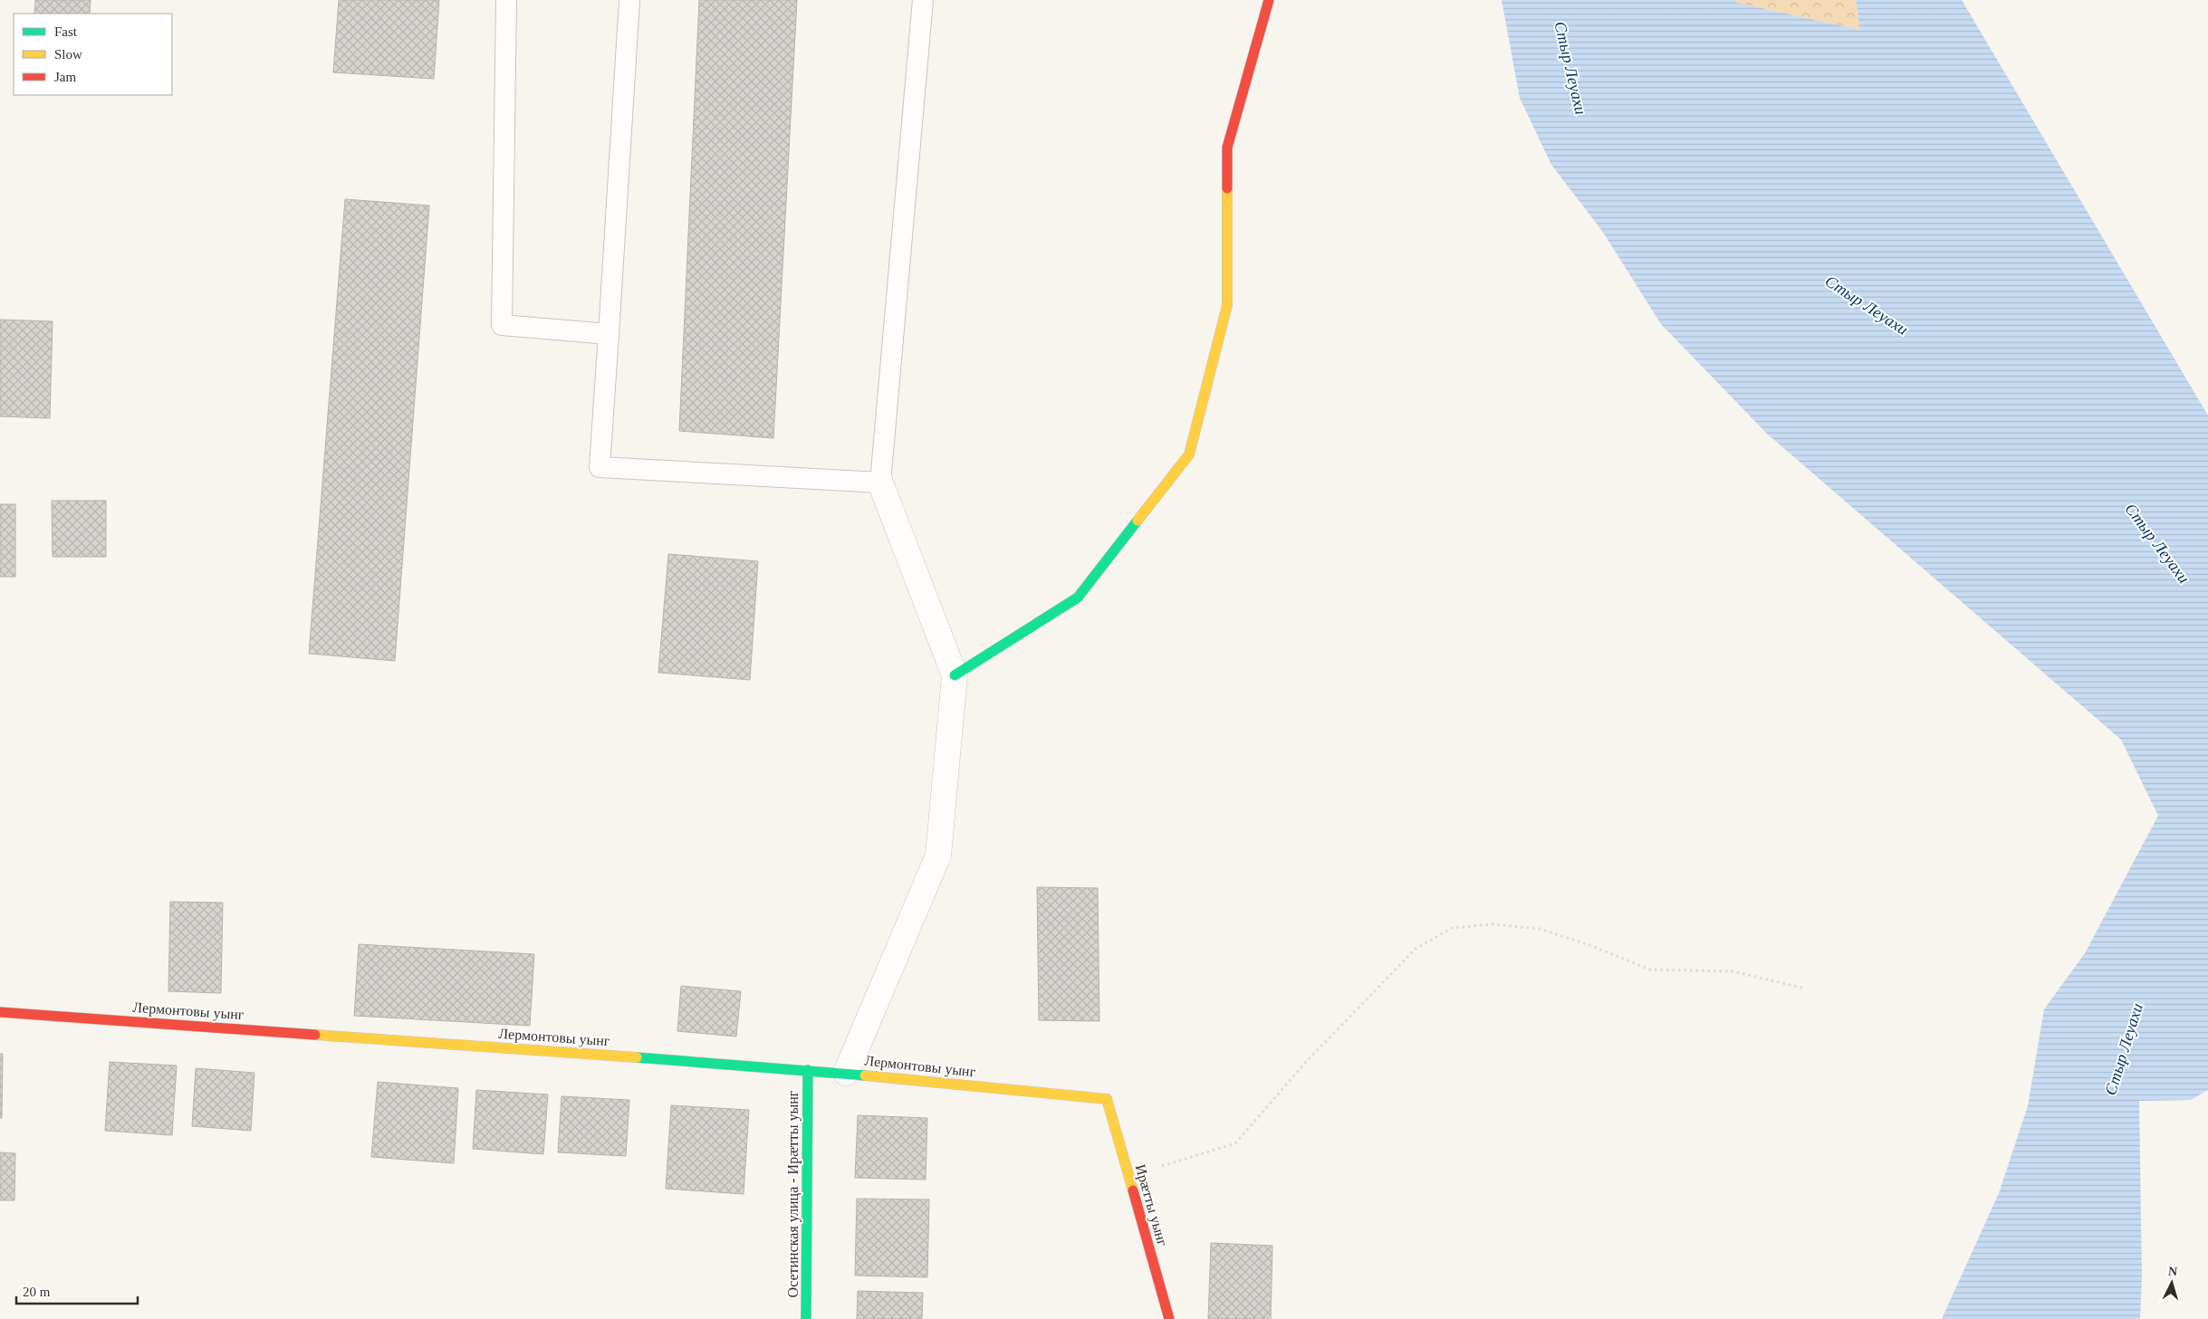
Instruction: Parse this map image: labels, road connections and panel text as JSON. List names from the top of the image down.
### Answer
{
  "streets": {
    "street": ["Лермонтовы уынг", "Осетинская улица - Ирæтты уынг", "Ирæтты уынг"]
  },
  "crossings": [
    ["Лермонтовы уынг", "Осетинская улица - Ирæтты уынг"],
    ["Лермонтовы уынг", "Ирæтты уынг"]
  ],
  "water": ["Стыр Леуахи"],
  "legend": ["Fast", "Slow", "Jam"],
  "scale_bar": "20 m",
  "north": "top"
}
